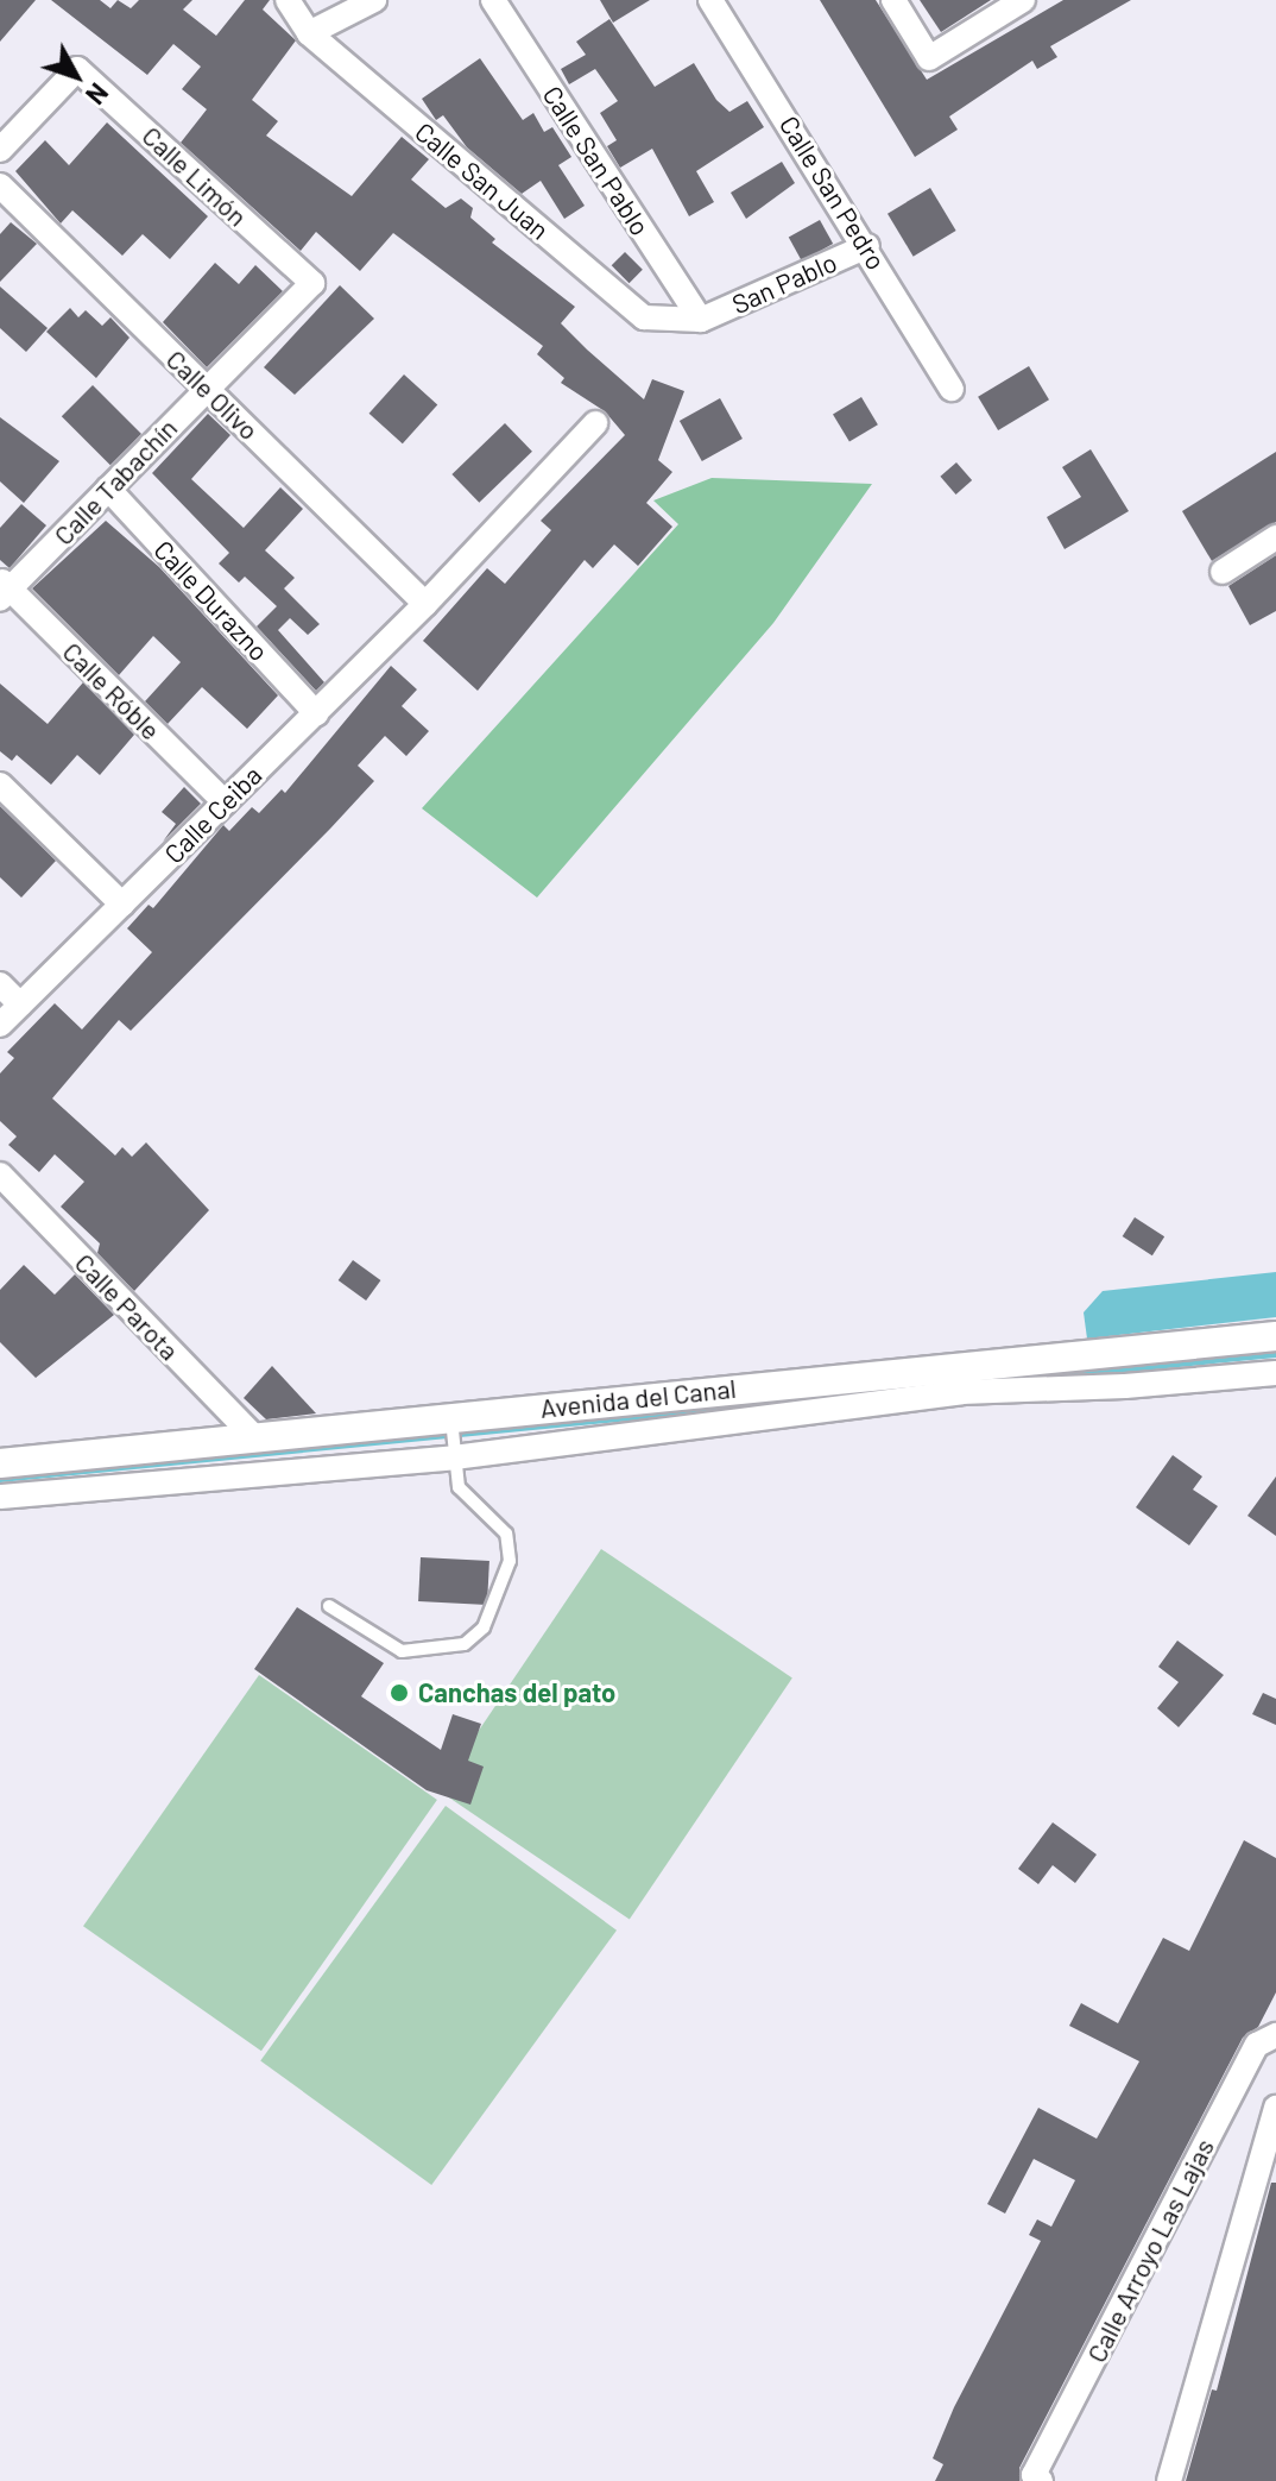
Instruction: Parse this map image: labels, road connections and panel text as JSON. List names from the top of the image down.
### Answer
{
  "streets": {
    "street": [
      "Calle San Pablo",
      "Calle Limón",
      "Calle San Juan",
      "Calle San Pedro",
      "San Pablo",
      "Calle Olivo",
      "Calle Tabachín",
      "Calle Durazno",
      "Calle Róble",
      "Calle Ceiba",
      "Calle Parota",
      "Avenida del Canal",
      "Calle Arroyo Las Lajas"
    ]
  },
  "crossings": [
    ["Calle San Pablo", "Calle San Juan"],
    ["Calle San Pablo", "San Pablo"],
    ["Calle Limón", "Calle Tabachín"],
    ["Calle San Juan", "San Pablo"],
    ["Calle San Pedro", "San Pablo"],
    ["Calle Olivo", "Calle Tabachín"],
    ["Calle Olivo", "Calle Ceiba"],
    ["Calle Tabachín", "Calle Durazno"],
    ["Calle Tabachín", "Calle Róble"],
    ["Calle Durazno", "Calle Ceiba"],
    ["Calle Róble", "Calle Ceiba"],
    ["Calle Parota", "Avenida del Canal"]
  ],
  "places": ["Canchas del pato"],
  "north": "bottom right"
}
